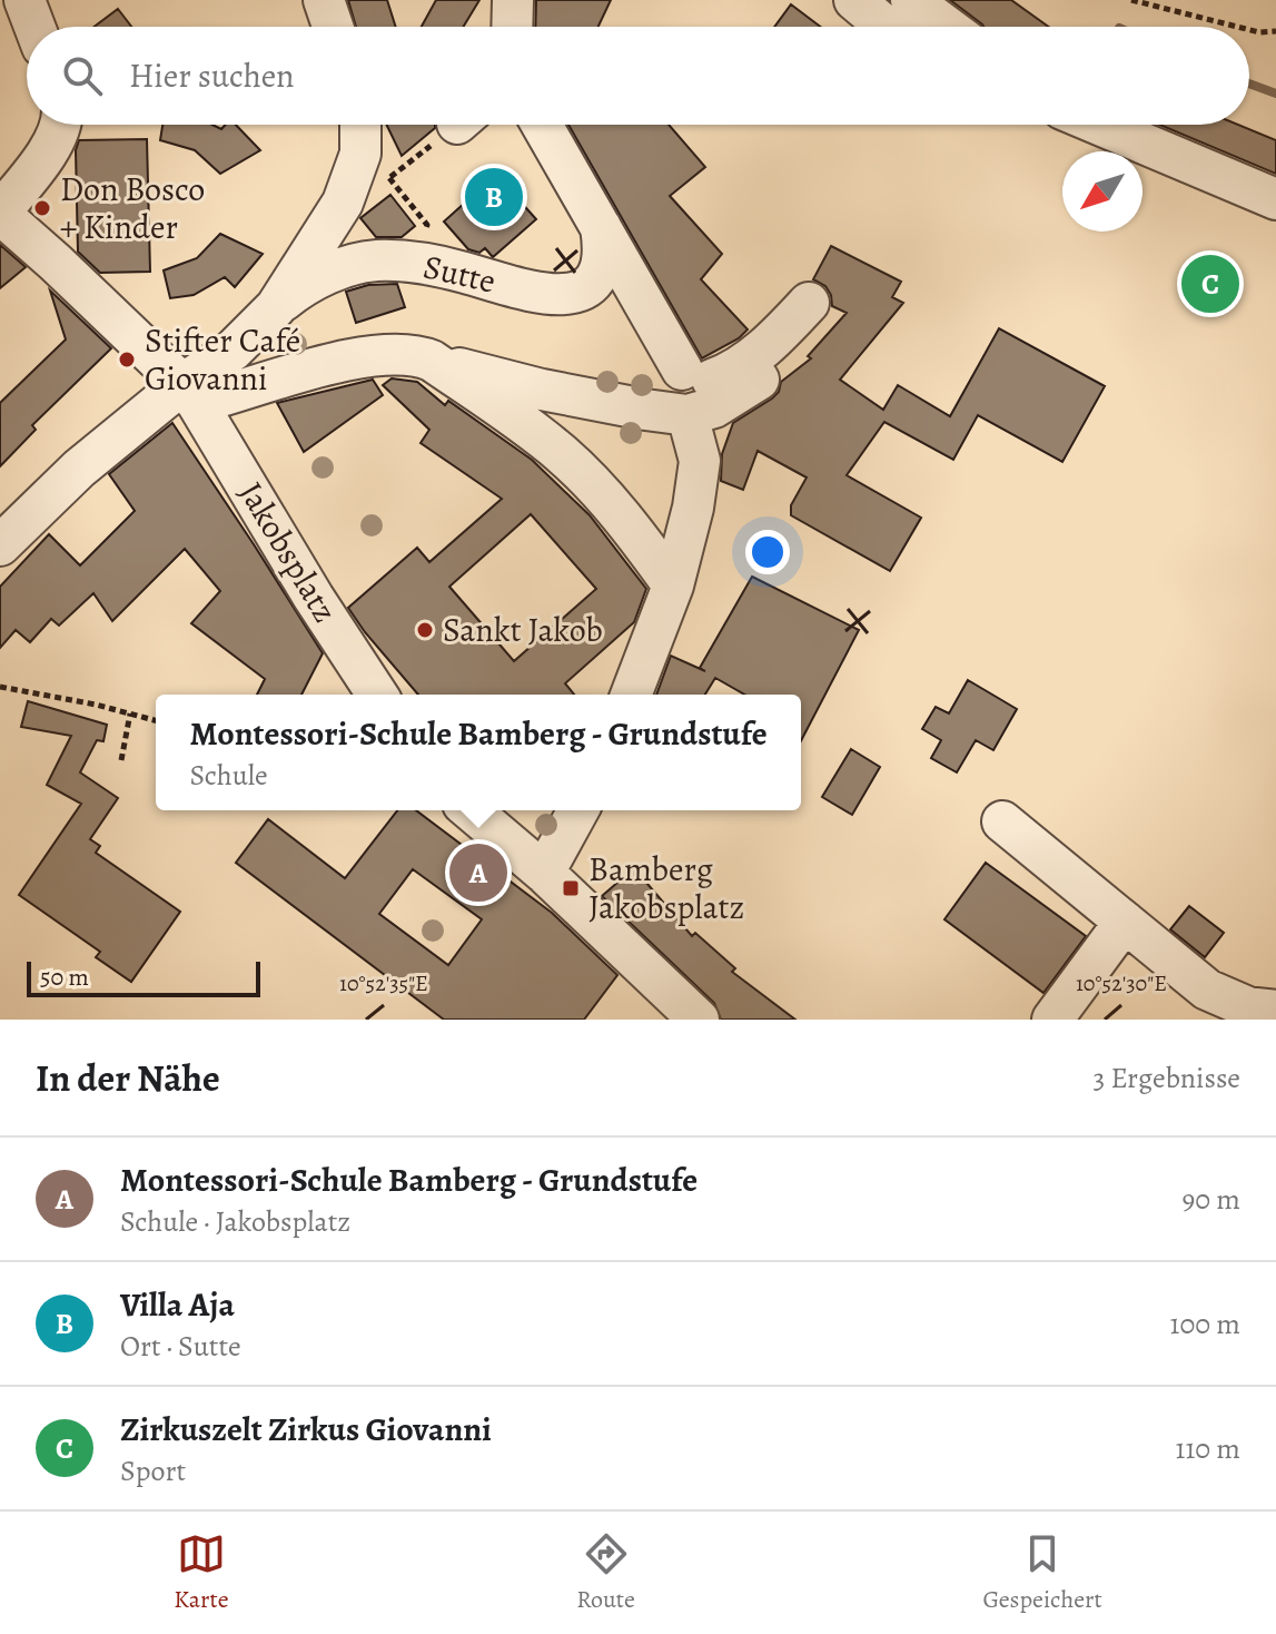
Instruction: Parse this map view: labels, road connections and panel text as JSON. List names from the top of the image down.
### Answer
{
  "streets": {
    "street": ["Sutte", "Jakobsplatz"]
  },
  "places": {
    "other": ["Don Bosco + Kinder", "Stifter Café Giovanni", "Sankt Jakob"],
    "transit": ["Bamberg Jakobsplatz"]
  },
  "scale_bar": "50 m",
  "north": "bottom left",
  "page": {
    "search": "Hier suchen",
    "pins": ["B", "C", "A"],
    "popup": ["Montessori-Schule Bamberg - Grundstufe", "Schule"],
    "scale": "50 m",
    "heading": ["In der Nähe", "3 Ergebnisse"],
    "list": [
      {
        "mark": "A",
        "name": "Montessori-Schule Bamberg - Grundstufe",
        "note": "Schule · Jakobsplatz",
        "value": "90 m"
      },
      {
        "mark": "B",
        "name": "Villa Aja",
        "note": "Ort · Sutte",
        "value": "100 m"
      },
      {
        "mark": "C",
        "name": "Zirkuszelt Zirkus Giovanni",
        "note": "Sport",
        "value": "110 m"
      }
    ],
    "nav": ["Karte", "Route", "Gespeichert"]
  },
  "coordinates": ["10°52'35\"E", "10°52'30\"E"]
}
